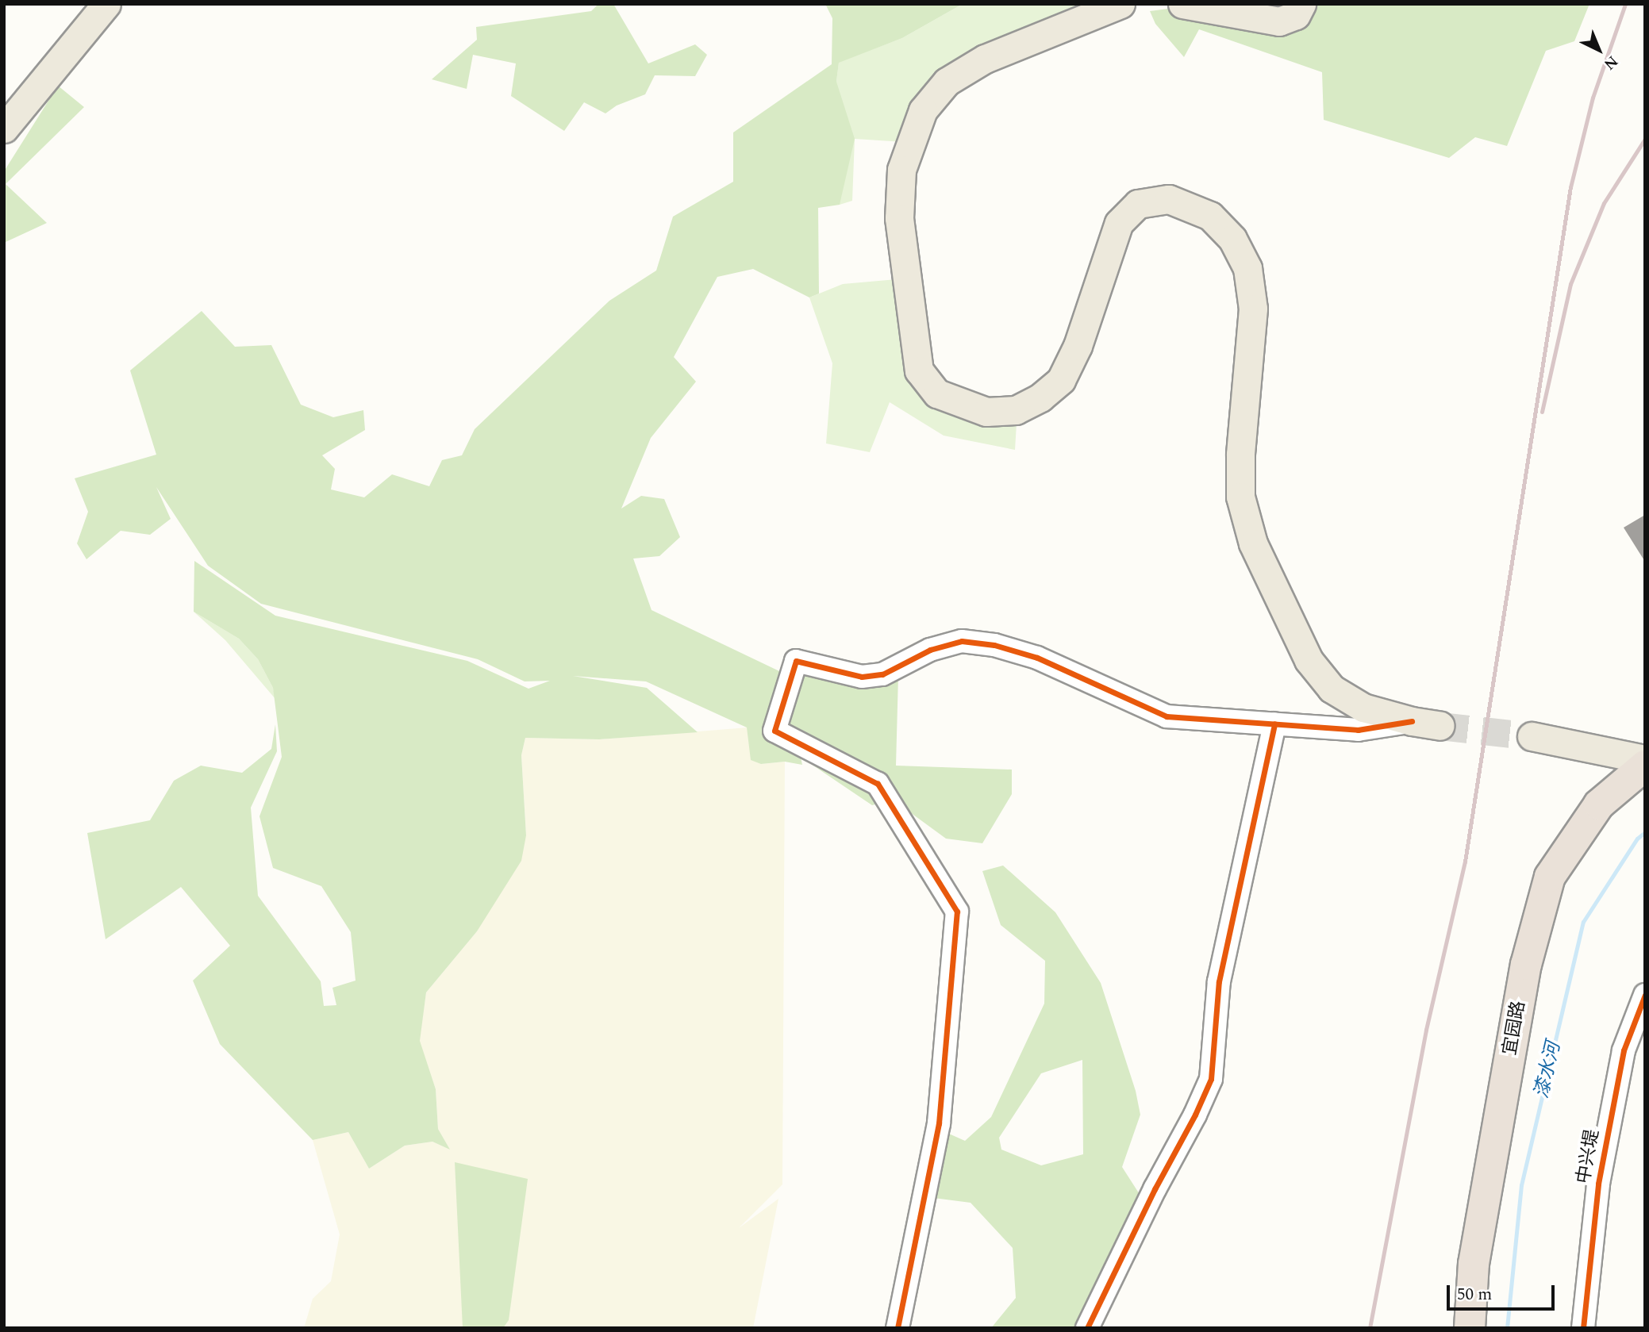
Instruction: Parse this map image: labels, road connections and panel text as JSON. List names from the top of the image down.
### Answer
{
  "streets": {
    "highway": ["宜园路"],
    "street": ["中兴堤"]
  },
  "water": ["漆水河"],
  "scale_bar": "50 m",
  "north": "bottom right"
}
